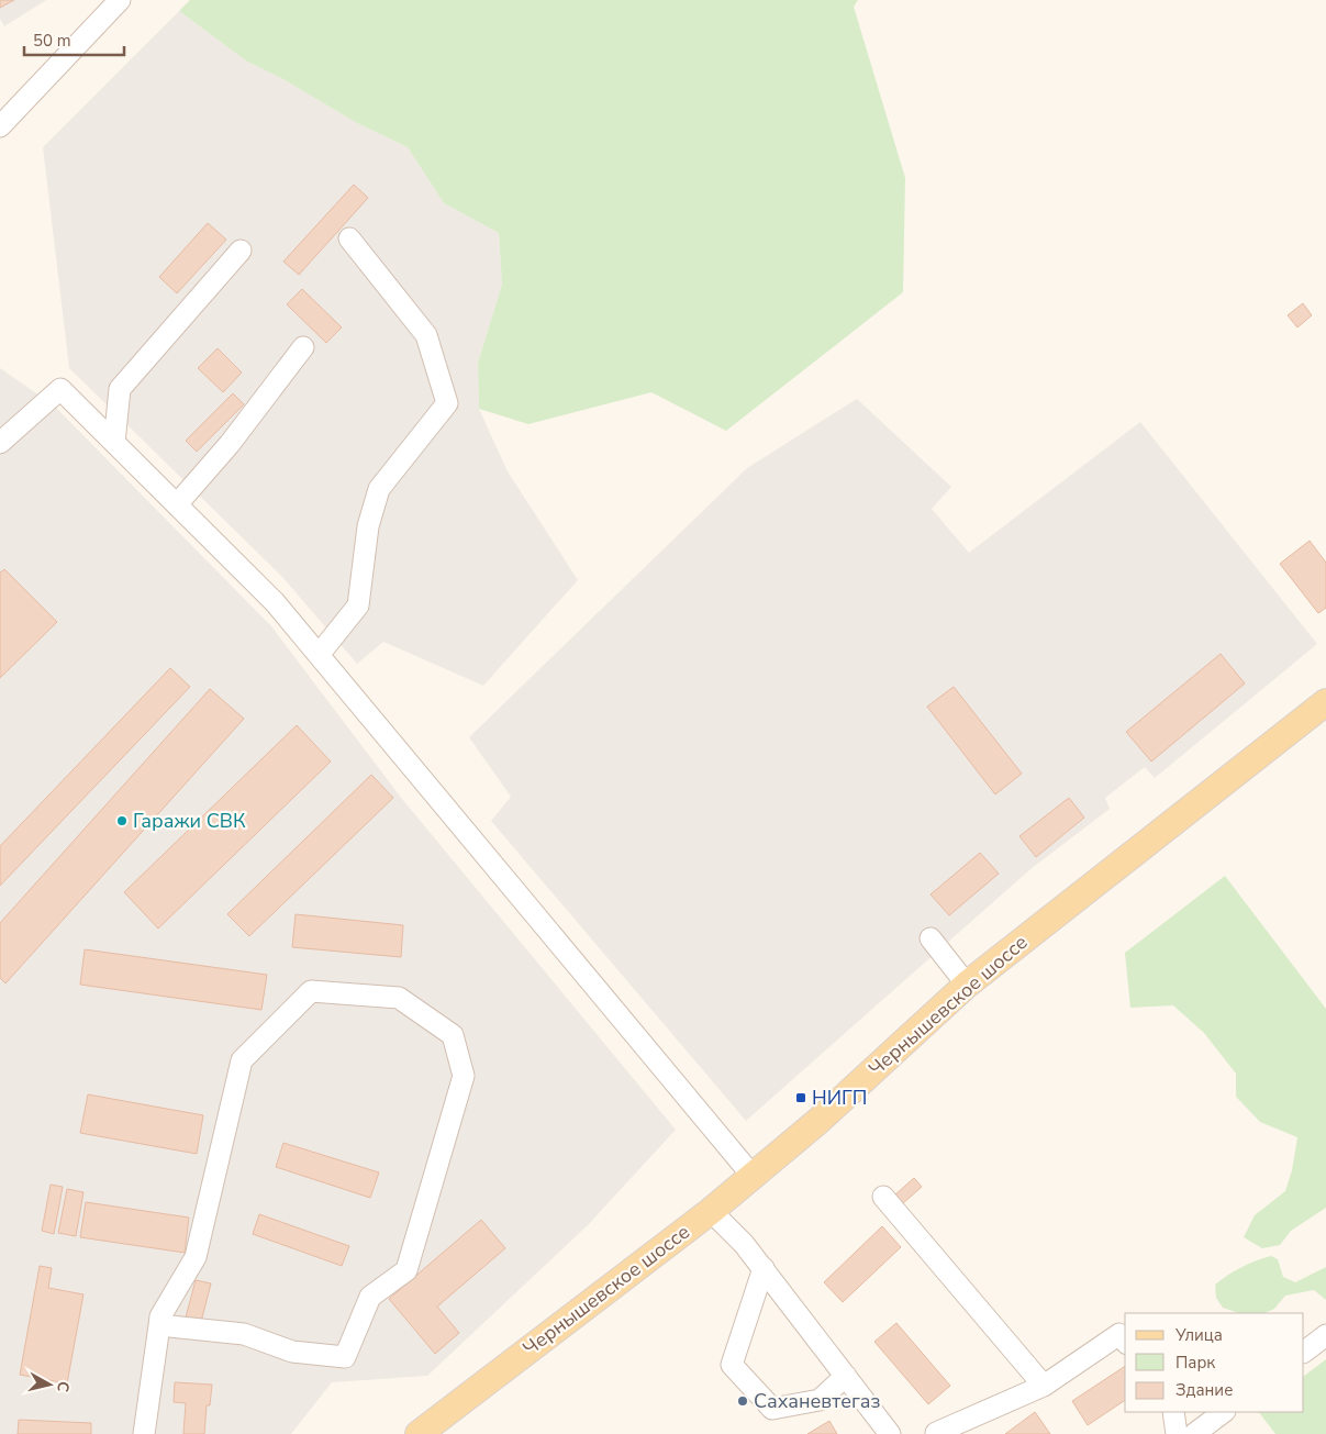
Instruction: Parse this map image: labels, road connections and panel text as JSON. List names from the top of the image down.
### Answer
{
  "streets": {
    "main road": ["Чернышевское шоссе"]
  },
  "places": {
    "other": ["Гаражи СВК", "Саханевтегаз"],
    "transit": ["НИГП"]
  },
  "legend": ["Улица", "Парк", "Здание"],
  "scale_bar": "50 m",
  "north": "right"
}
